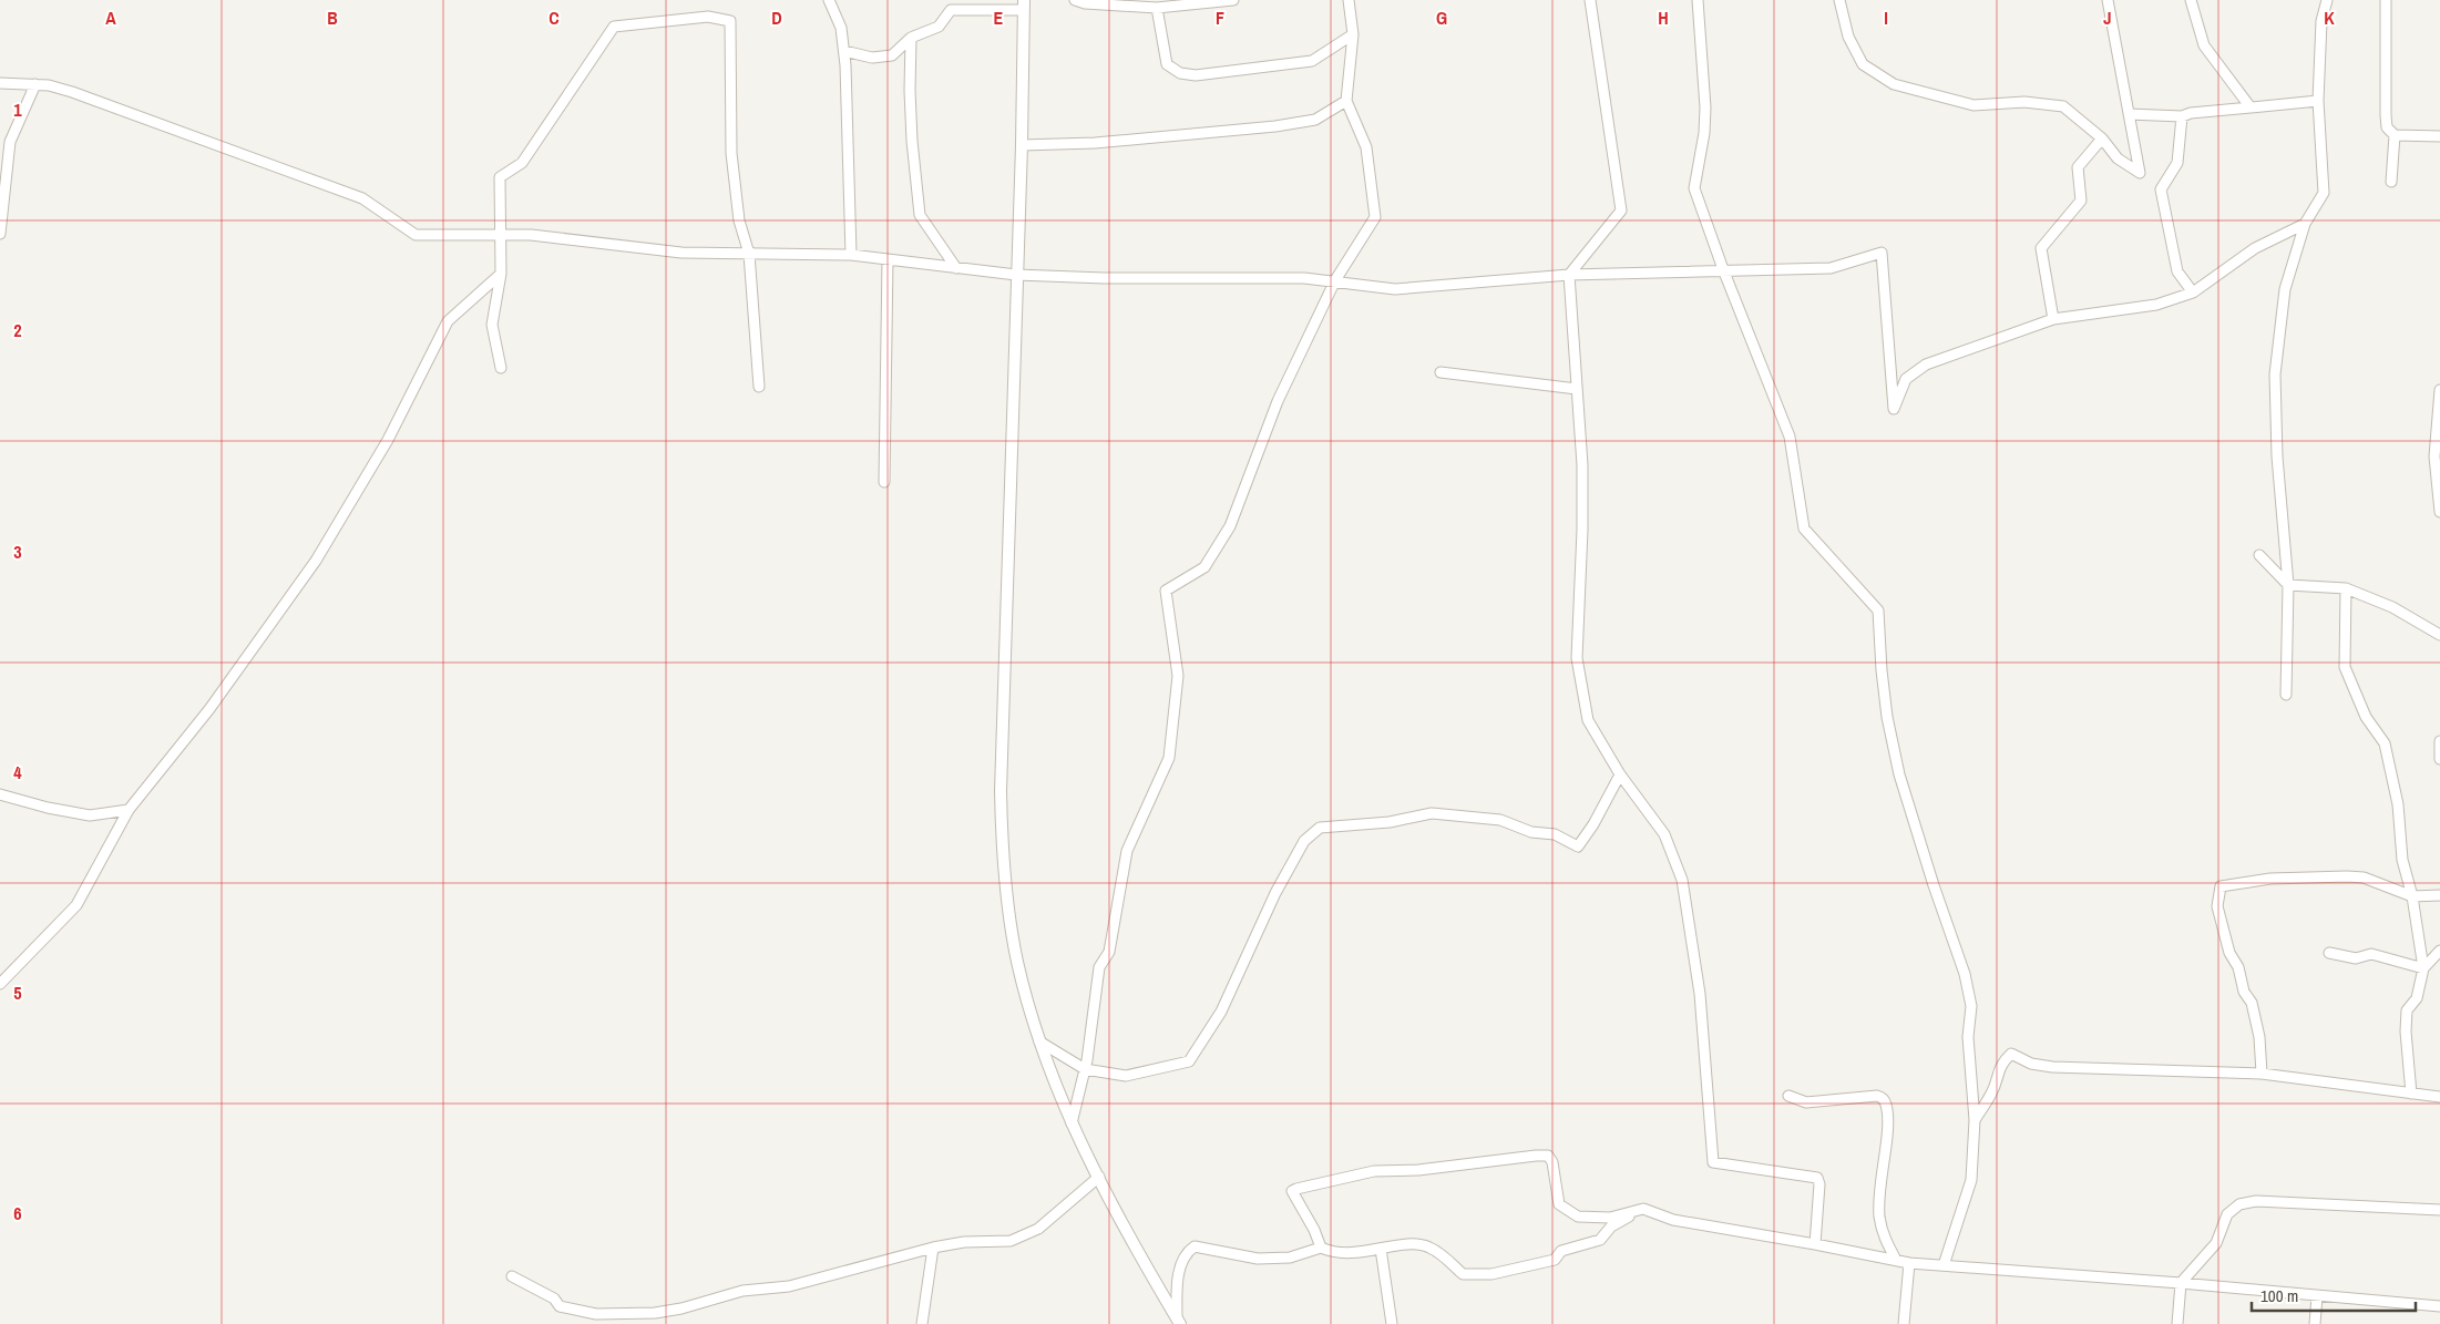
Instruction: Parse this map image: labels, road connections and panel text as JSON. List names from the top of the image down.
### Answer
{
  "scale_bar": "100 m",
  "grid": {
    "columns": [
      "A",
      "B",
      "C",
      "D",
      "E",
      "F",
      "G",
      "H",
      "I",
      "J",
      "K"
    ],
    "rows": [
      "1",
      "2",
      "3",
      "4",
      "5",
      "6"
    ]
  }
}
